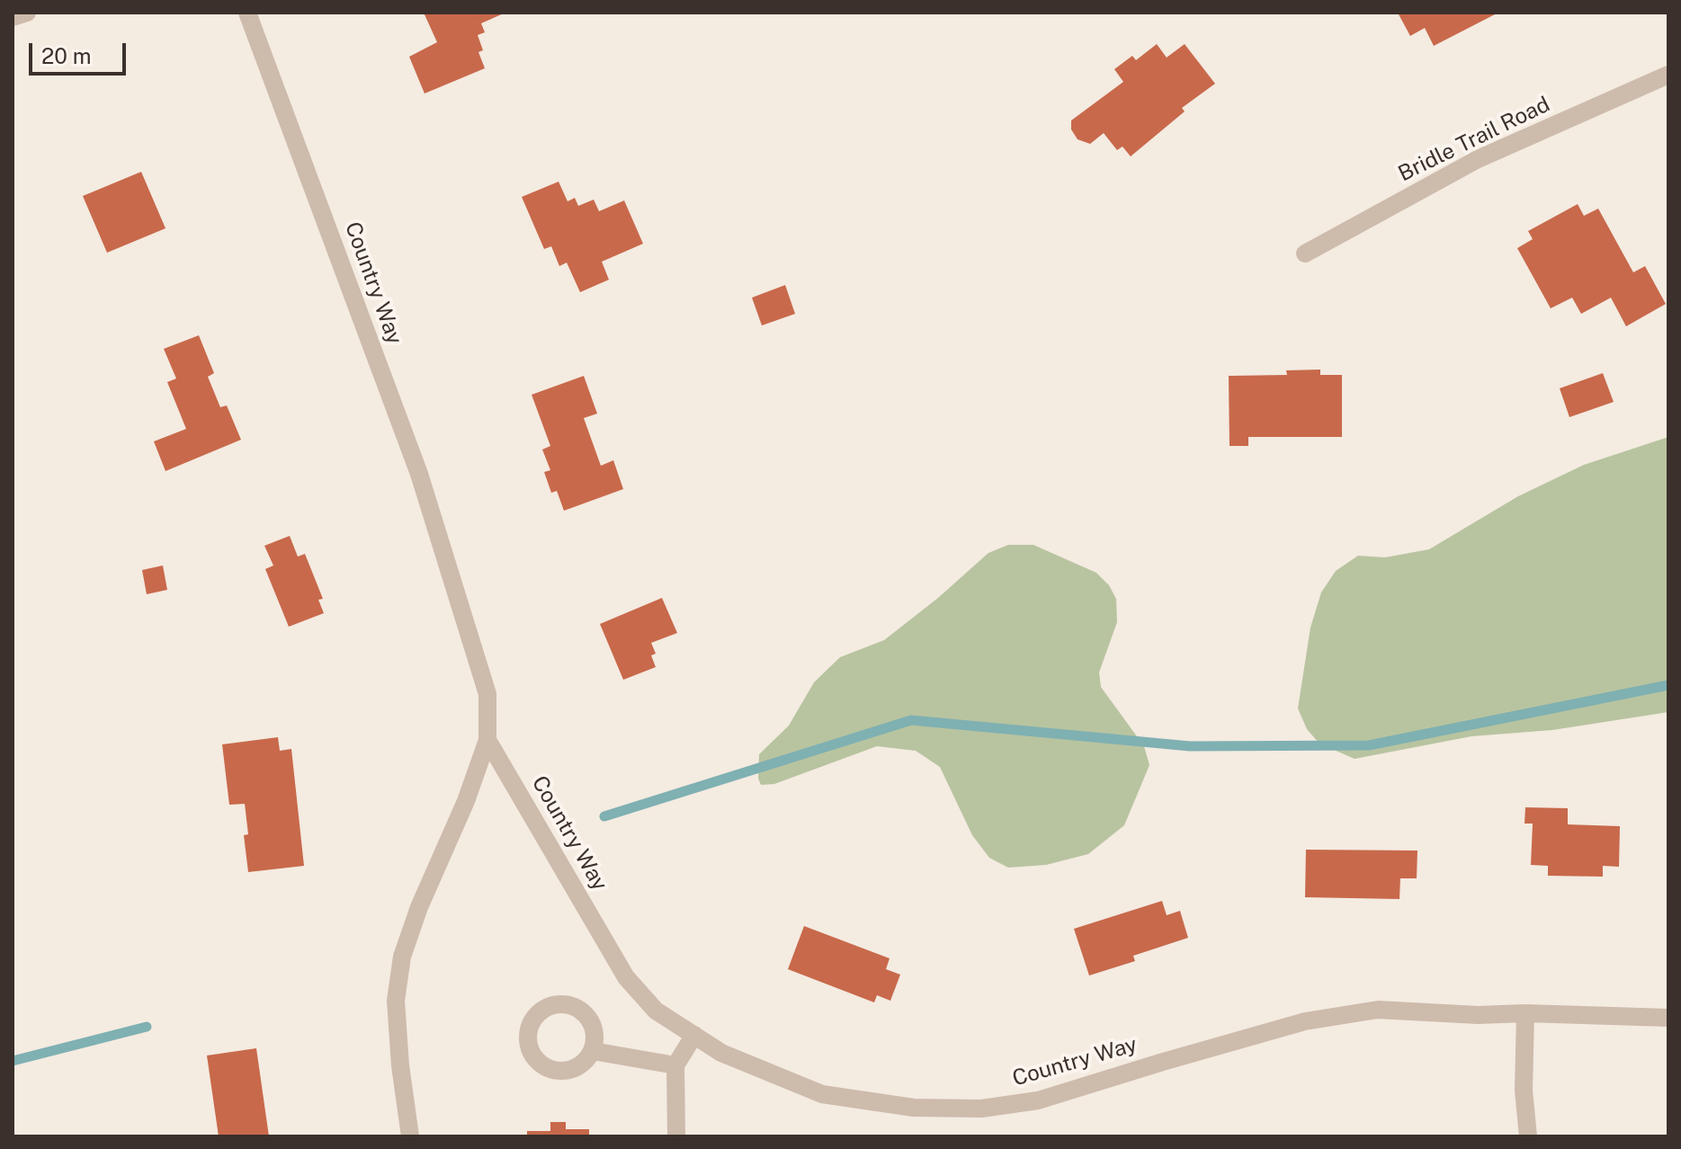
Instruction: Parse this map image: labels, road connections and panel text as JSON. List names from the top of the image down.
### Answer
{
  "streets": {
    "street": ["Bridle Trail Road", "Country Way"]
  },
  "scale_bar": "20 m"
}
